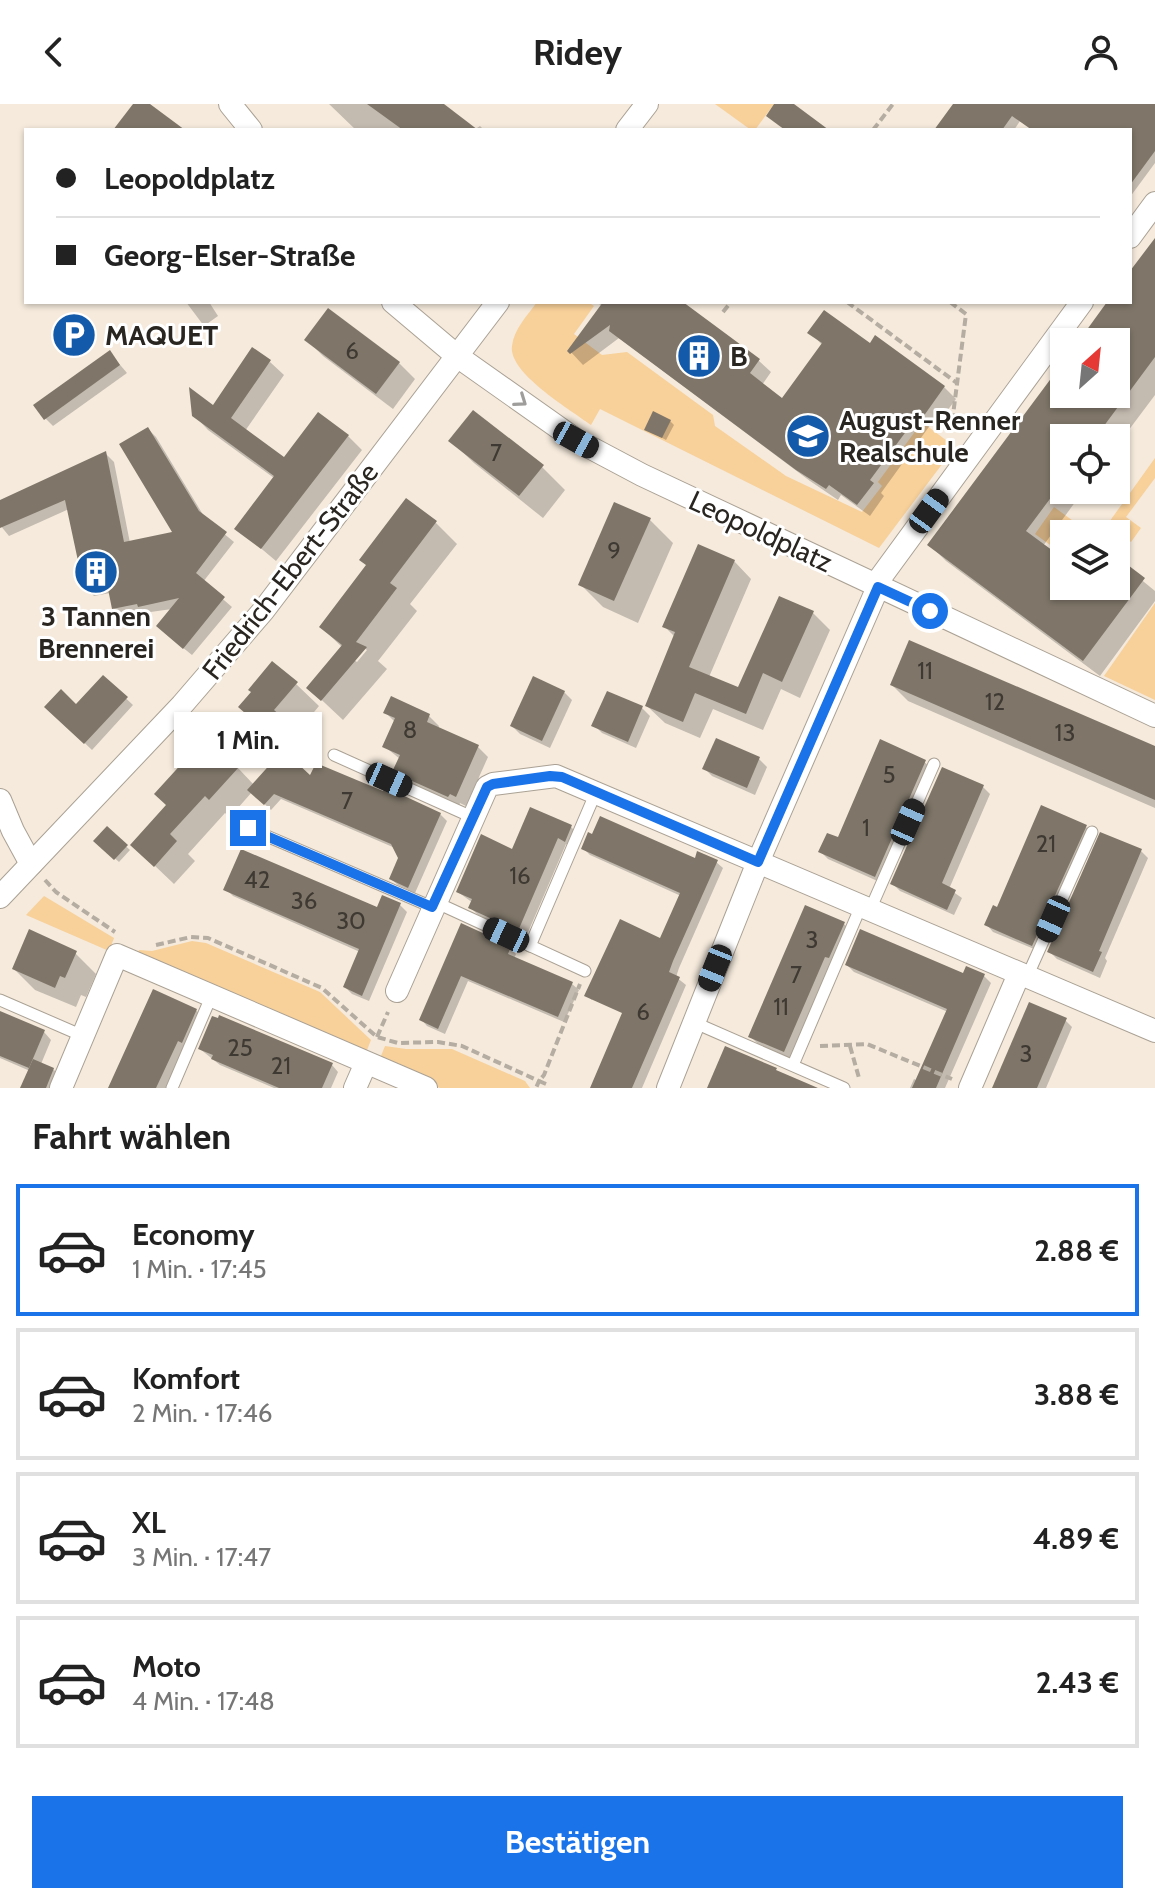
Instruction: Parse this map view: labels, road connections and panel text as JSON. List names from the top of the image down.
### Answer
{
  "streets": {
    "street": ["Leopoldplatz", "Friedrich-Ebert-Straße"]
  },
  "crossings": [
    ["Leopoldplatz", "Friedrich-Ebert-Straße"]
  ],
  "one_way": ["Leopoldplatz"],
  "places": {
    "parking": ["MAQUET"],
    "building": ["B", "3 Tannen Brennerei"],
    "school or university": ["August-Renner Realschule"]
  },
  "house_numbers": [
    "6",
    "7",
    "9",
    "11",
    "12",
    "8",
    "13",
    "5",
    "7",
    "1",
    "21",
    "16",
    "42",
    "36",
    "30",
    "3",
    "7",
    "11",
    "6",
    "25",
    "3",
    "21"
  ],
  "north": "top right",
  "page": {
    "header": "Ridey",
    "banner": ["Leopoldplatz", "Georg-Elser-Straße"],
    "bubble": "1 Min.",
    "heading": "Fahrt wählen",
    "list": [
      {
        "name": "Economy",
        "note": "1 Min. · 17:45",
        "value": "2.88 €"
      },
      {
        "name": "Komfort",
        "note": "2 Min. · 17:46",
        "value": "3.88 €"
      },
      {
        "name": "XL",
        "note": "3 Min. · 17:47",
        "value": "4.89 €"
      },
      {
        "name": "Moto",
        "note": "4 Min. · 17:48",
        "value": "2.43 €"
      }
    ],
    "buttons": "Bestätigen"
  }
}
